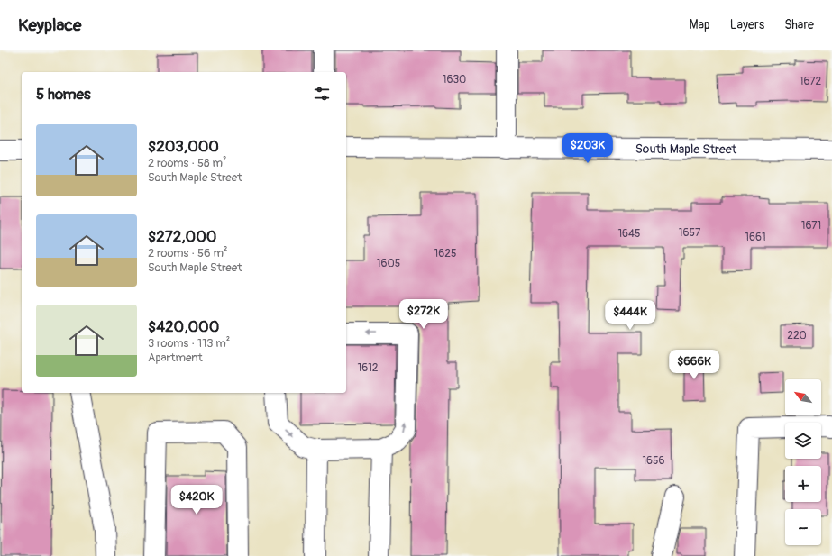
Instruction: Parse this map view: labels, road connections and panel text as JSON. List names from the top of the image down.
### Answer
{
  "streets": {
    "street": ["South Maple Street"]
  },
  "house_numbers": [
    "1630",
    "1672",
    "1671",
    "1657",
    "1645",
    "1661",
    "1625",
    "1605",
    "220",
    "1612",
    "1656"
  ],
  "north": "top left",
  "page": {
    "header": "Keyplace",
    "nav": ["Map", "Layers", "Share"],
    "heading": "5 homes",
    "list": [
      {
        "name": "$203,000",
        "note": "2 rooms · 58 m² · South Maple Street"
      },
      {
        "name": "$272,000",
        "note": "2 rooms · 56 m² · South Maple Street"
      },
      {
        "name": "$420,000",
        "note": "3 rooms · 113 m² · Apartment"
      }
    ],
    "price": [
      "$203K",
      "$272K",
      "$444K",
      "$666K",
      "$420K"
    ],
    "map_buttons": ["+", "−"]
  }
}
